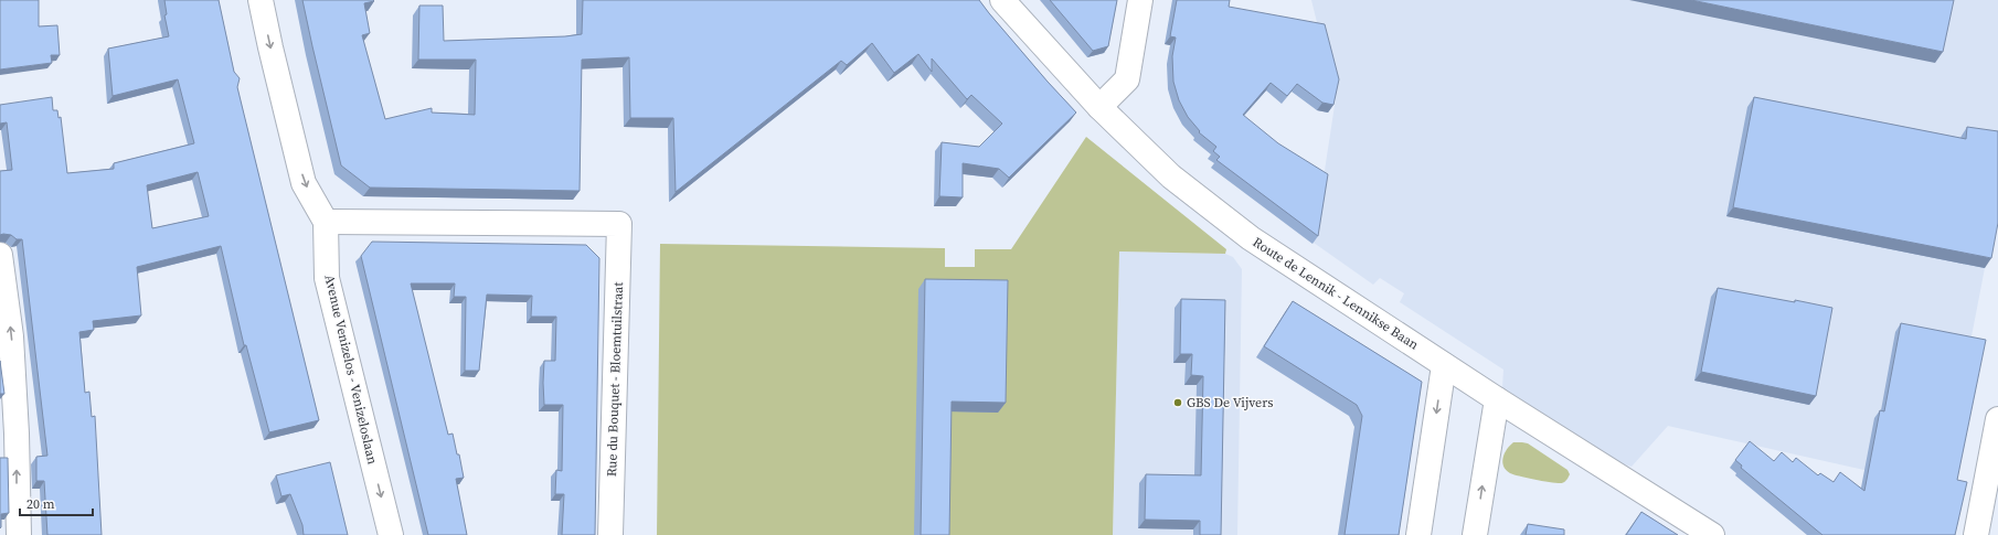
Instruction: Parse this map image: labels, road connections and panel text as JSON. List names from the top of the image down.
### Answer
{
  "streets": {
    "street": ["Route de Lennik - Lennikse Baan", "Avenue Venizelos - Venizeloslaan", "Rue du Bouquet - Bloemtuilstraat"]
  },
  "crossings": [
    ["Avenue Venizelos - Venizeloslaan", "Rue du Bouquet - Bloemtuilstraat"]
  ],
  "one_way": ["Avenue Venizelos - Venizeloslaan"],
  "places": ["GBS De Vijvers"],
  "scale_bar": "20 m"
}
